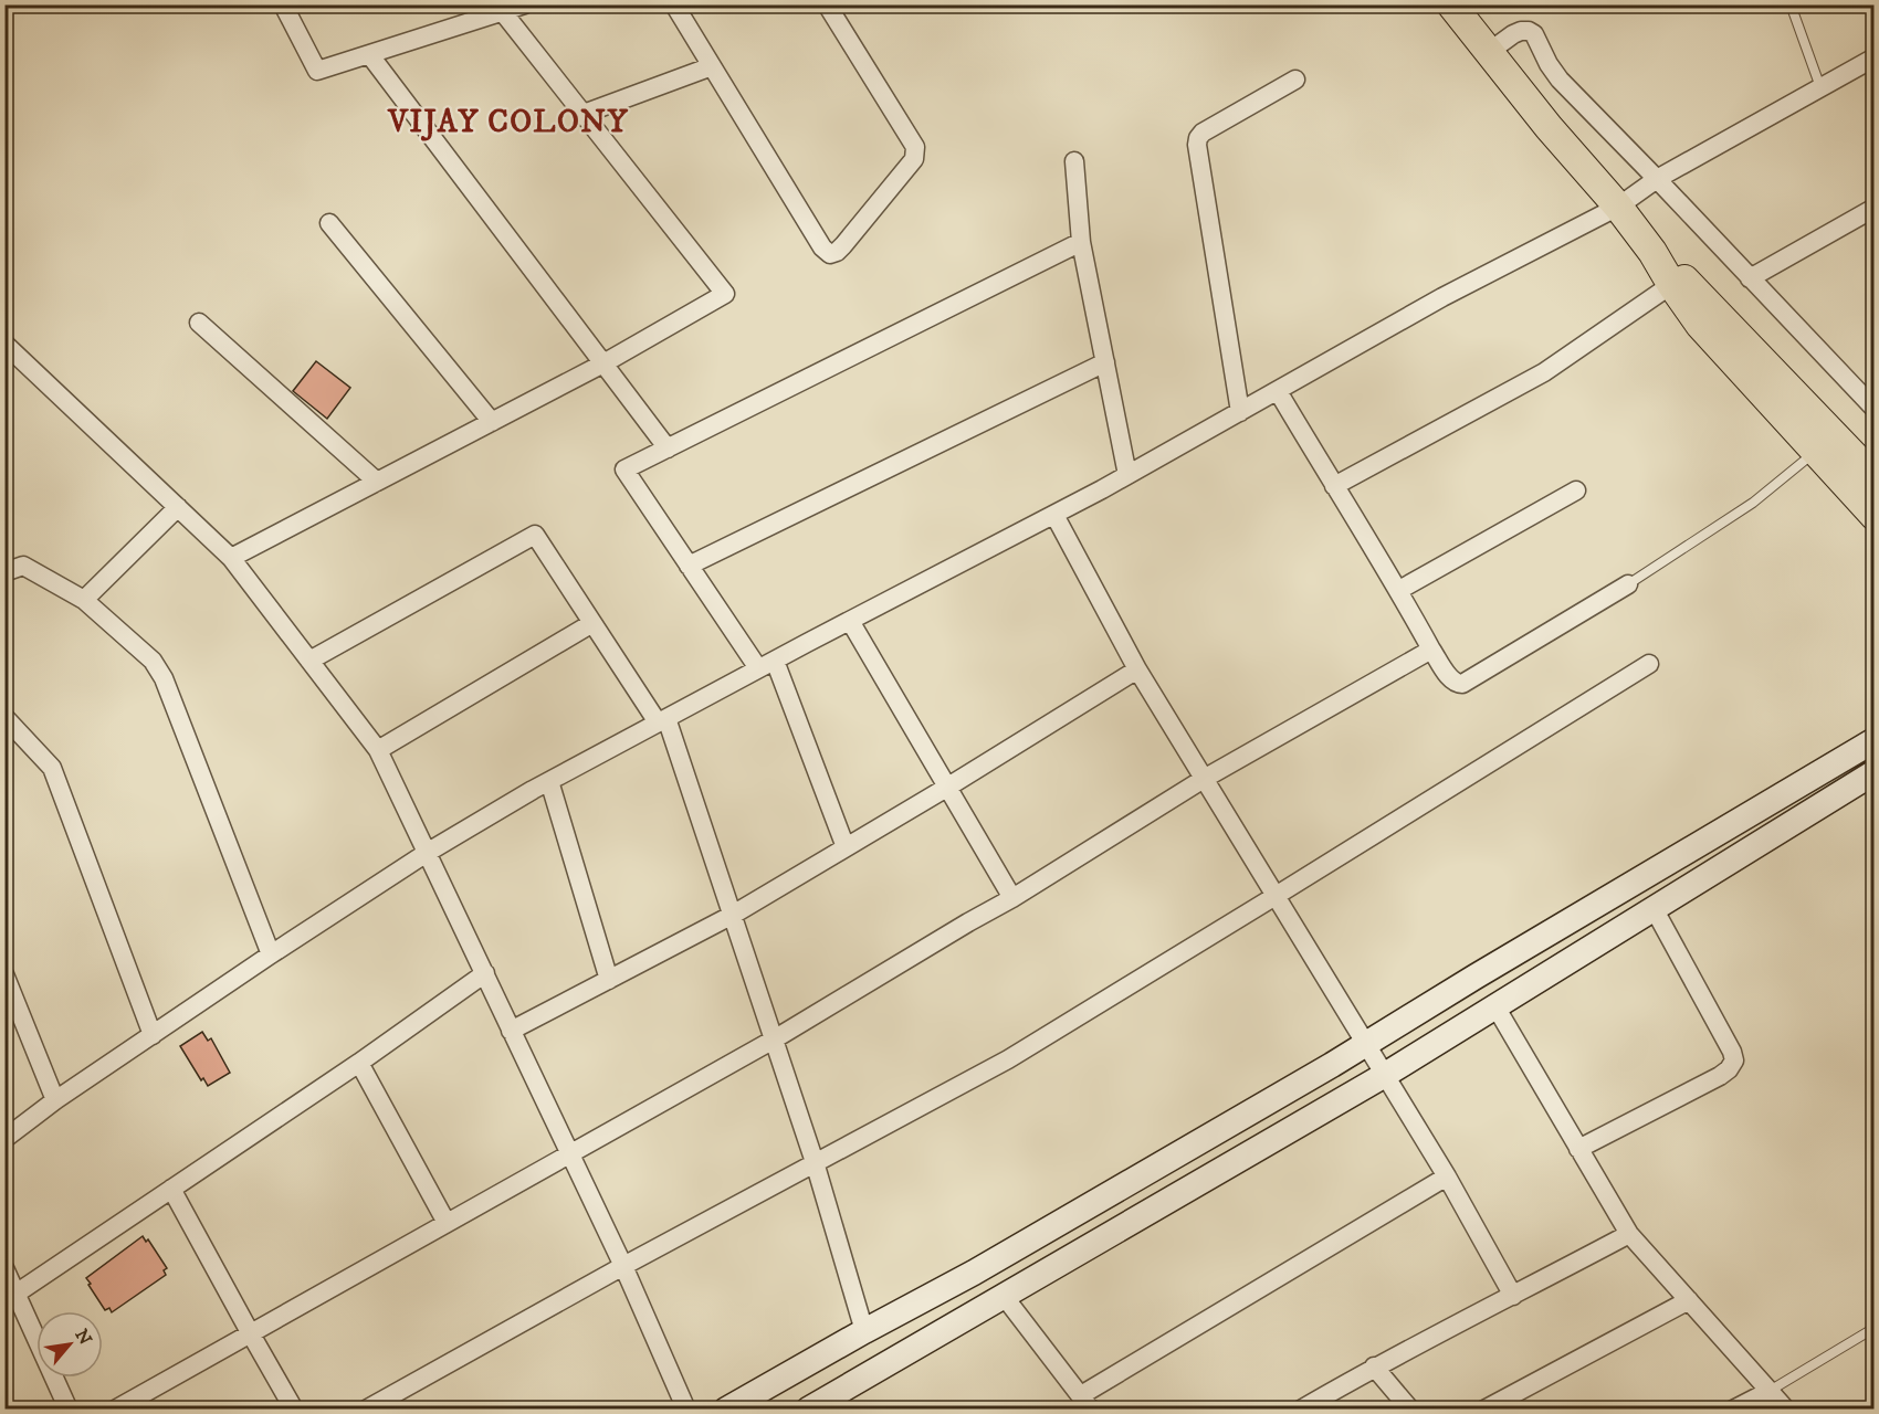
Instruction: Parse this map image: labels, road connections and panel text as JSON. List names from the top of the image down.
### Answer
{
  "districts": ["VIJAY COLONY"],
  "north": "top right"
}
